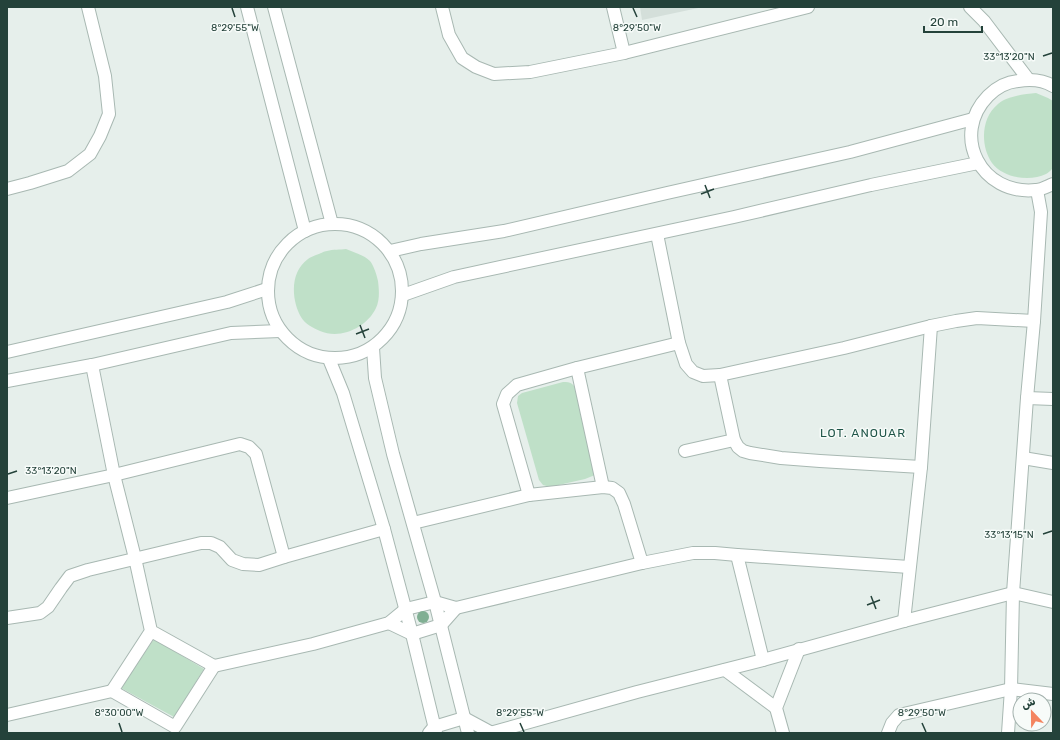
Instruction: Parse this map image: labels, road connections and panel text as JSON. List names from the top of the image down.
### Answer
{
  "districts": ["LOT. ANOUAR"],
  "scale_bar": "20 m",
  "north": "top",
  "coordinates": [
    "8°29'55\"W",
    "8°29'50\"W",
    "33°13'20\"N",
    "33°13'15\"N",
    "8°30'00\"W"
  ]
}
